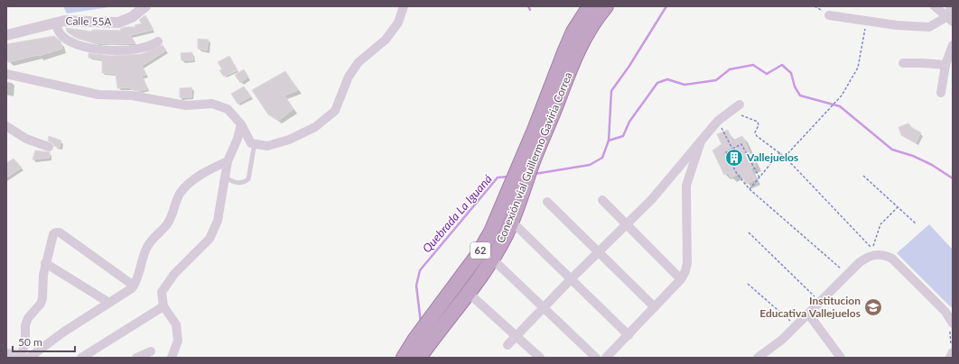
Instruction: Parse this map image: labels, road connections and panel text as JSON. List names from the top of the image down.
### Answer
{
  "streets": {
    "highway": ["Conexión vial Guillermo Gaviria Correa", "62"],
    "street": ["Calle 55A"]
  },
  "water": ["Quebrada La Iguaná"],
  "places": {
    "building": ["Vallejuelos"],
    "school or university": ["Institucion Educativa Vallejuelos"]
  },
  "scale_bar": "50 m"
}
